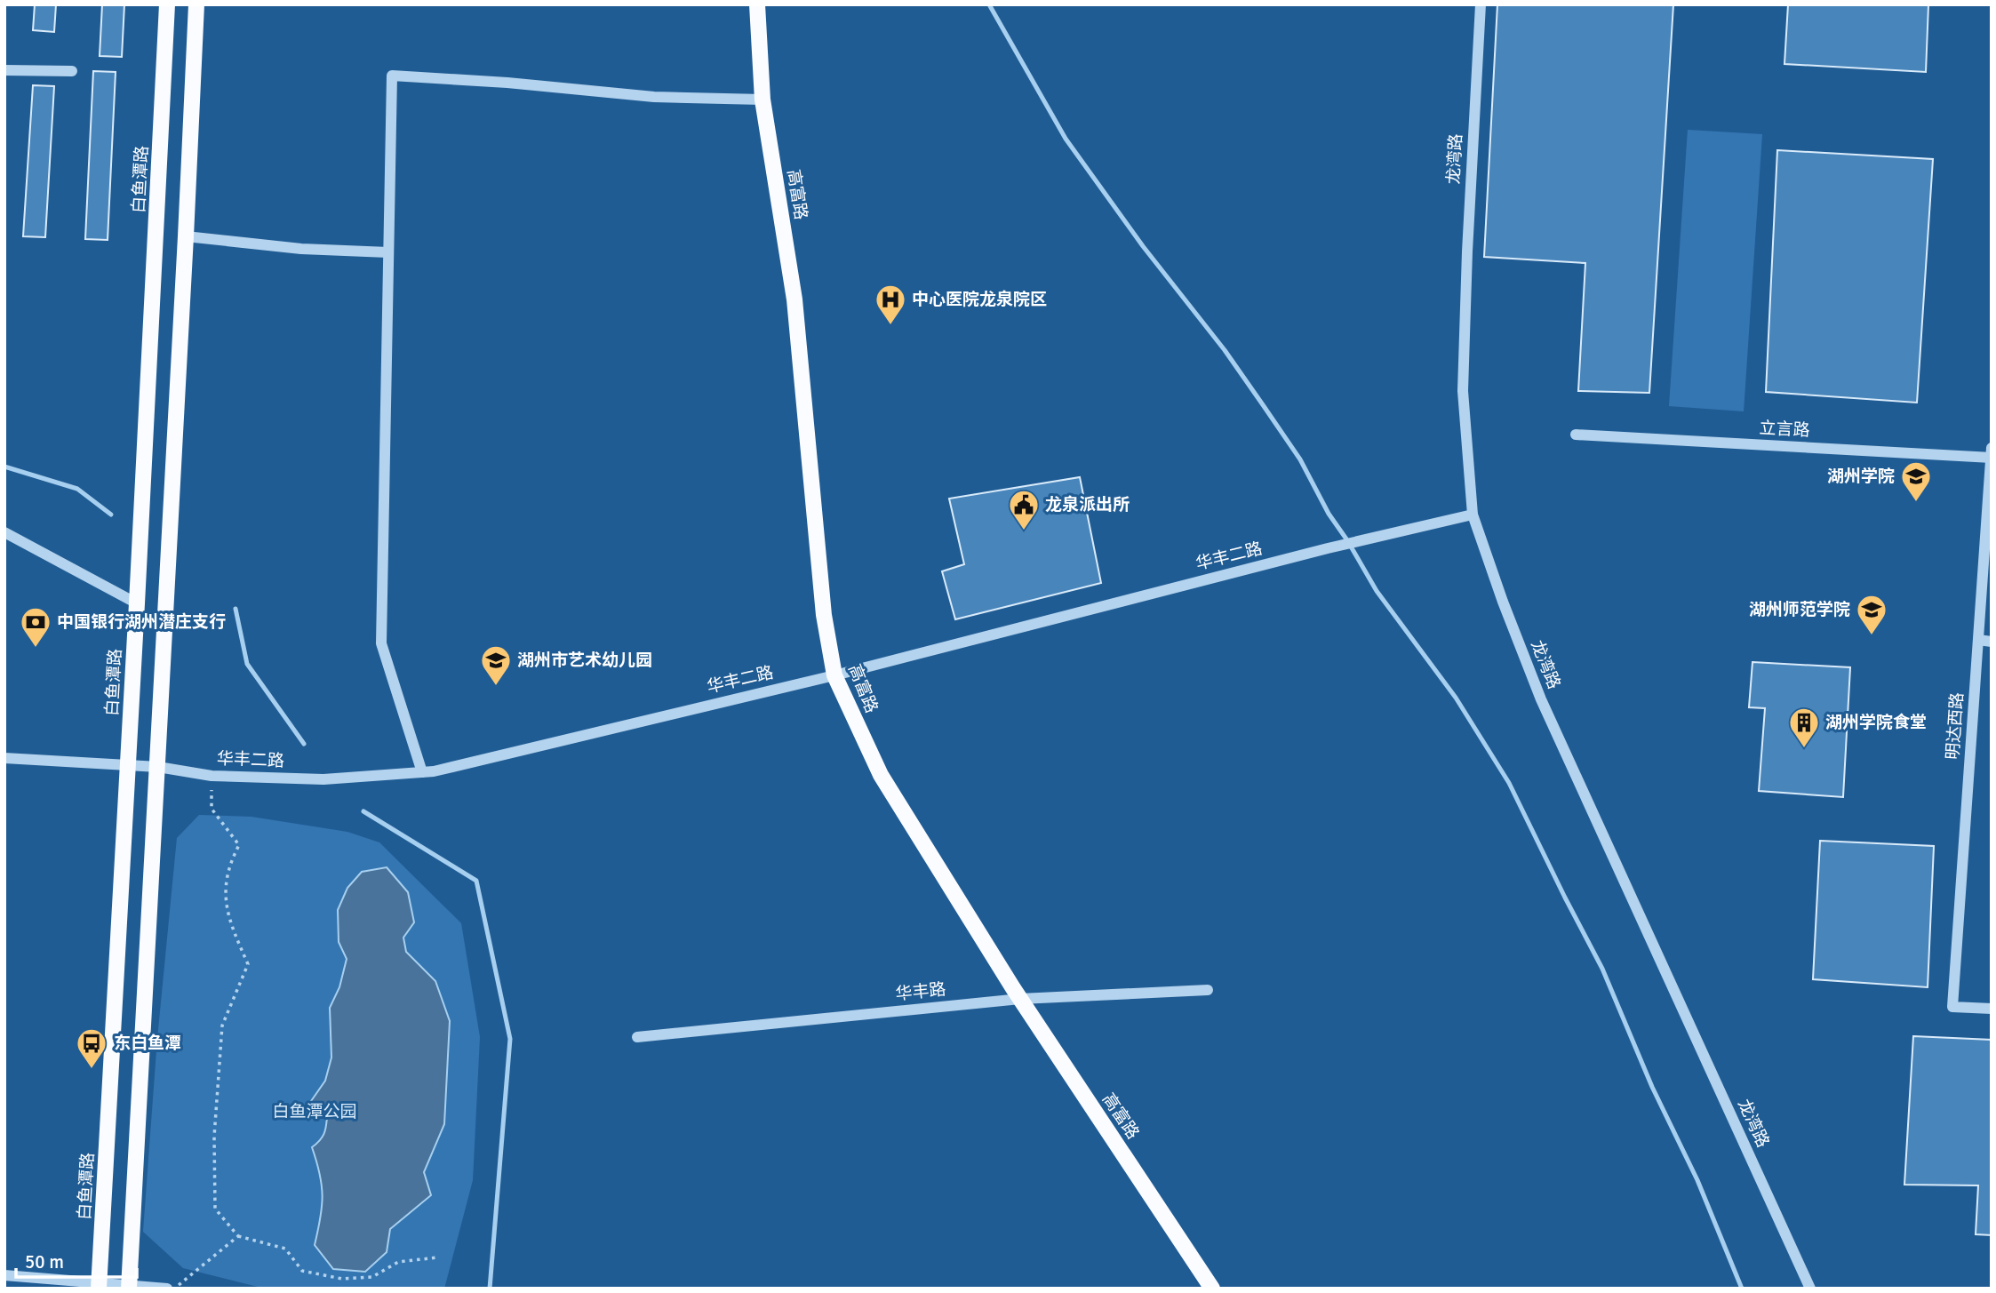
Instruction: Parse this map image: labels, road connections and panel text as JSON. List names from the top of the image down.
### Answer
{
  "streets": {
    "main road": ["白鱼潭路", "高富路"],
    "street": [
      "龙湾路",
      "立言路",
      "华丰二路",
      "明达西路",
      "华丰路"
    ]
  },
  "crossings": [
    ["龙湾路", "华丰二路"],
    ["白鱼潭路", "华丰二路"],
    ["高富路", "华丰二路"],
    ["高富路", "华丰路"],
    ["立言路", "明达西路"]
  ],
  "parks": ["白鱼潭公园"],
  "places": {
    "hospital": ["中心医院龙泉院区"],
    "school or university": ["湖州学院", "湖州师范学院", "湖州市艺术幼儿园"],
    "public building": ["龙泉派出所"],
    "bank": ["中国银行湖州潜庄支行"],
    "building": ["湖州学院食堂"],
    "bus stop": ["东白鱼潭"]
  },
  "scale_bar": "50 m"
}
